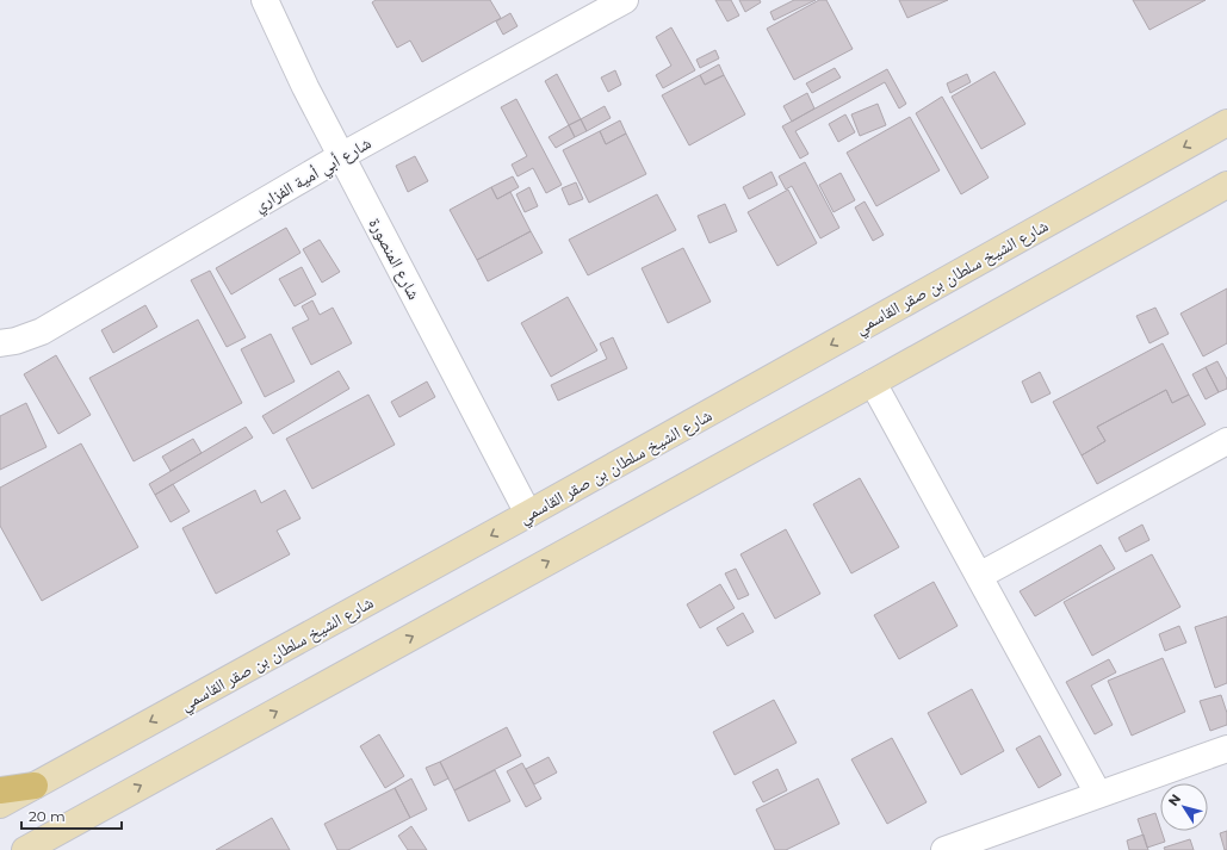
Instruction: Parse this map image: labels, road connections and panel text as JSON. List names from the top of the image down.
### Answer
{
  "streets": {
    "main road": ["شارع الشيخ سلطان بن صقر القاسمي"],
    "street": ["شارع أبي أمية الفزاري", "شارع المنصورة"]
  },
  "crossings": [
    ["شارع أبي أمية الفزاري", "شارع المنصورة"],
    ["شارع المنصورة", "شارع الشيخ سلطان بن صقر القاسمي"]
  ],
  "scale_bar": "20 m",
  "north": "top left"
}
